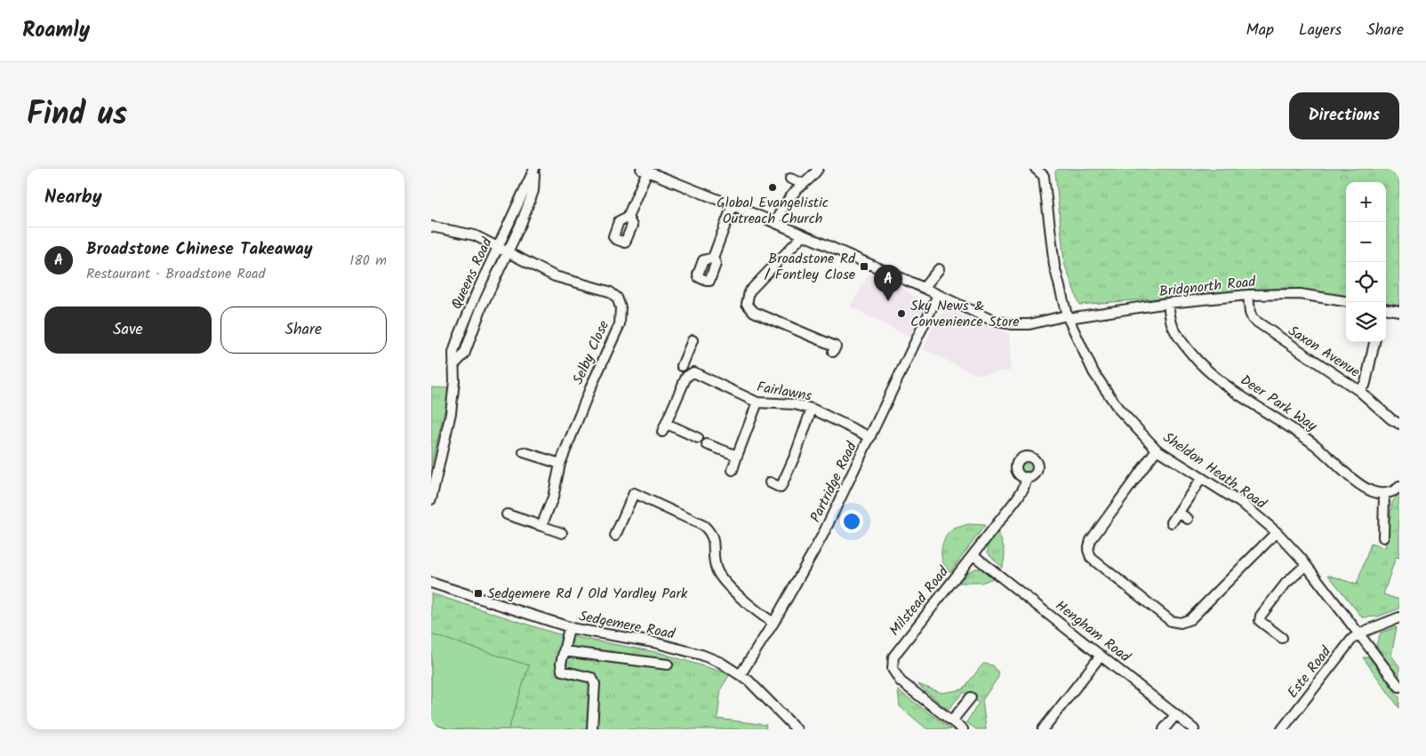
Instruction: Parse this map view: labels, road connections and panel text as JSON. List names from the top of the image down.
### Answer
{
  "streets": {
    "street": [
      "Queens Road",
      "Bridgnorth Road",
      "Saxon Avenue",
      "Selby Close",
      "Fairlawns",
      "Deer Park Way",
      "Sheldon Heath Road",
      "Partridge Road",
      "Milstead Road",
      "Sedgemere Road",
      "Hengham Road",
      "Este Road"
    ]
  },
  "crossings": [
    ["Queens Road", "Selby Close"],
    ["Bridgnorth Road", "Saxon Avenue"],
    ["Bridgnorth Road", "Deer Park Way"],
    ["Bridgnorth Road", "Sheldon Heath Road"],
    ["Bridgnorth Road", "Partridge Road"],
    ["Fairlawns", "Partridge Road"],
    ["Sheldon Heath Road", "Este Road"],
    ["Partridge Road", "Sedgemere Road"],
    ["Milstead Road", "Hengham Road"]
  ],
  "places": {
    "other": ["Global Evangelistic Outreach Church", "Sky News & Convenience Store"],
    "transit": ["Broadstone Rd / Fontley Close", "Sedgemere Rd / Old Yardley Park"]
  },
  "page": {
    "header": "Roamly",
    "nav": ["Map", "Layers", "Share"],
    "title": "Find us",
    "buttons": [
      "Directions",
      ["Save", "Share"]
    ],
    "heading": "Nearby",
    "map_buttons": ["+", "−"],
    "list": [
      {
        "mark": "A",
        "name": "Broadstone Chinese Takeaway",
        "note": "Restaurant · Broadstone Road",
        "value": "180 m"
      }
    ],
    "pins": "A"
  }
}
